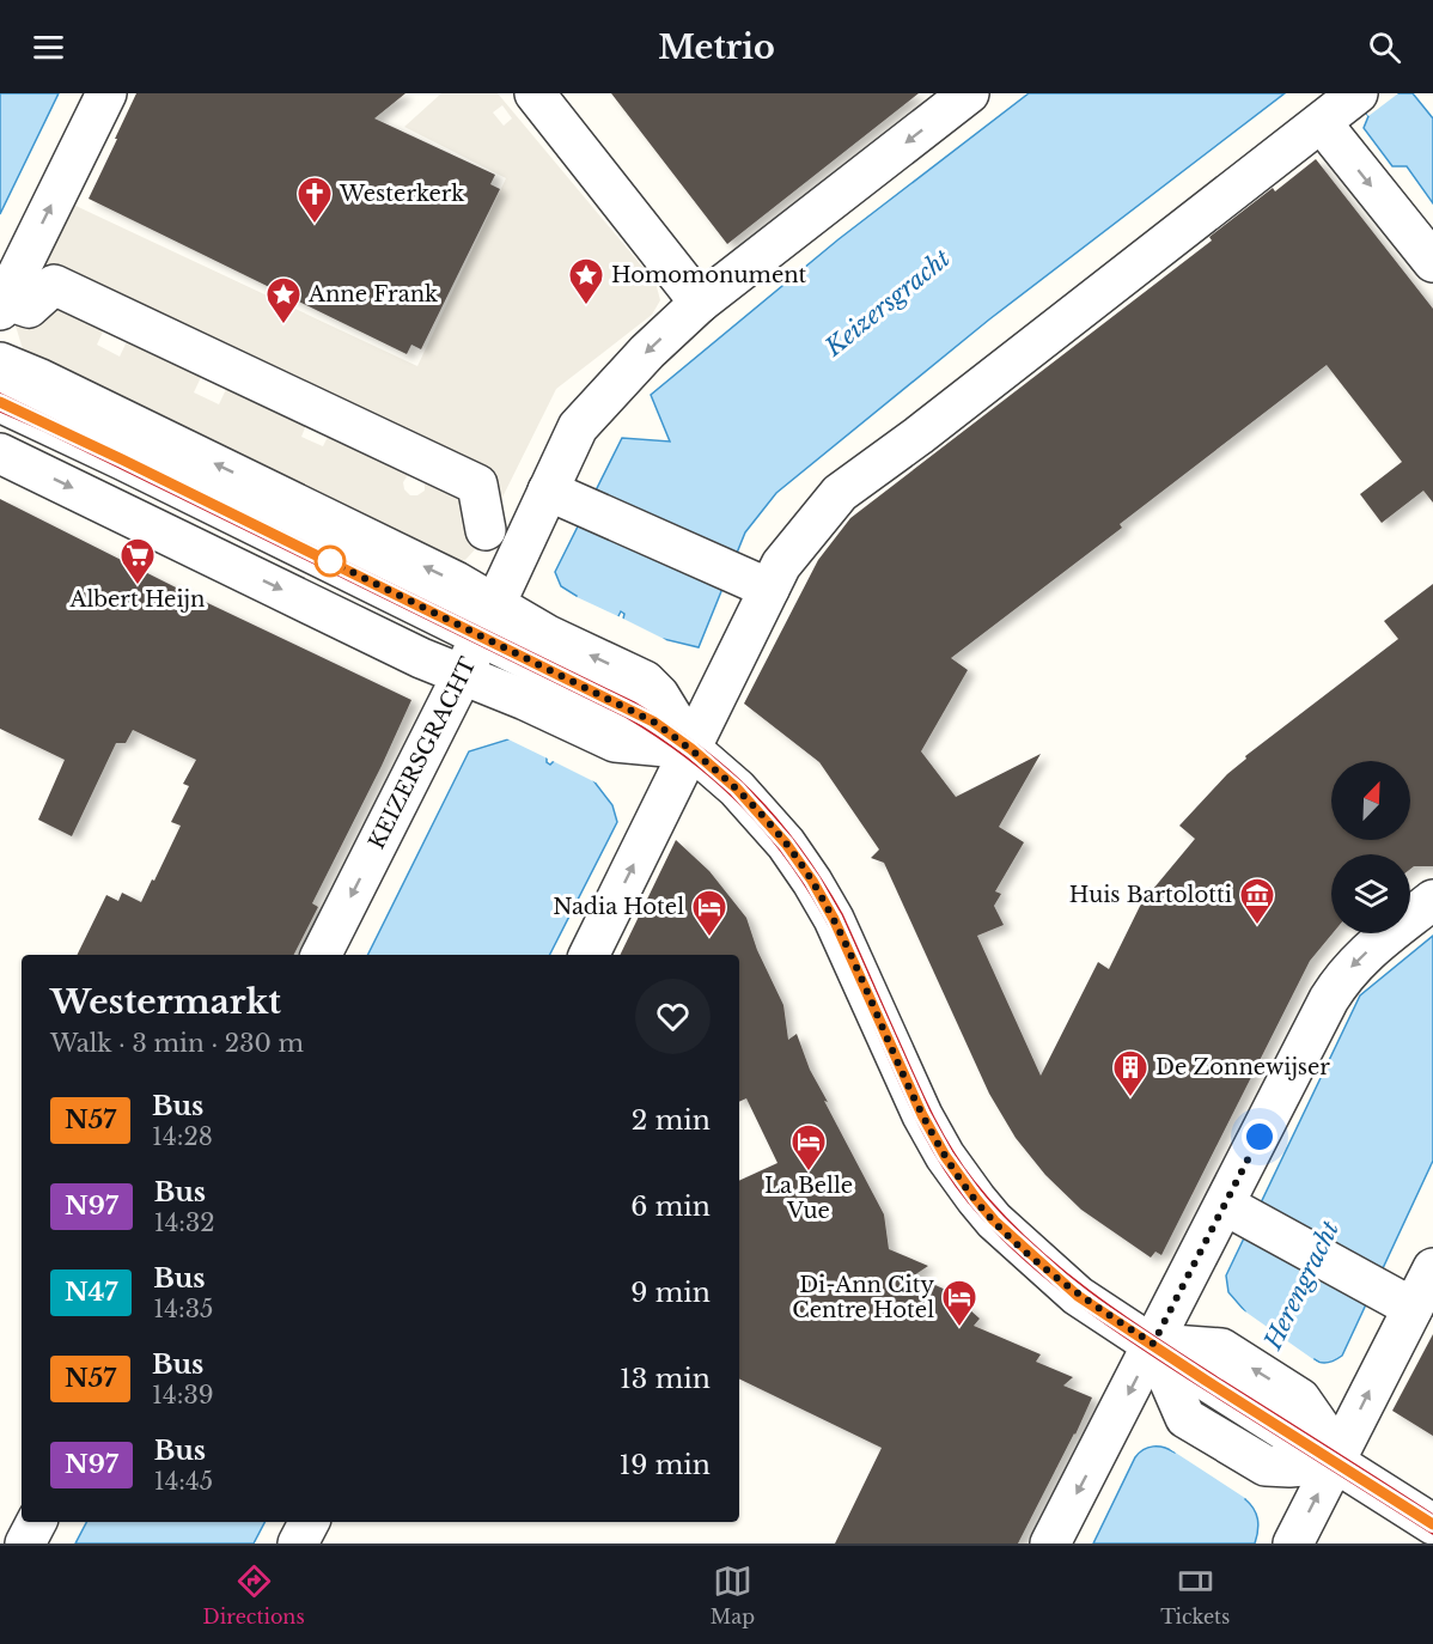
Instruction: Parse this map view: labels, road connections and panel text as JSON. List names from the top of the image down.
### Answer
{
  "streets": {
    "street": ["KEIZERSGRACHT"]
  },
  "water": ["Keizersgracht", "Herengracht"],
  "places": {
    "church": ["Westerkerk"],
    "place": ["Homomonument", "Anne Frank"],
    "supermarket": ["Albert Heijn"],
    "museum": ["Huis Bartolotti"],
    "hotel": ["Nadia Hotel", "La Belle Vue", "Di-Ann City Centre Hotel"],
    "building": ["De Zonnewijser"]
  },
  "lines": ["bus line N57"],
  "north": "top right",
  "page": {
    "header": "Metrio",
    "heading": ["Westermarkt", "Walk · 3 min · 230 m"],
    "list": [
      {
        "mark": "N57",
        "name": "Bus",
        "note": "14:28",
        "value": "2 min"
      },
      {
        "mark": "N97",
        "name": "Bus",
        "note": "14:32",
        "value": "6 min"
      },
      {
        "mark": "N47",
        "name": "Bus",
        "note": "14:35",
        "value": "9 min"
      },
      {
        "mark": "N57",
        "name": "Bus",
        "note": "14:39",
        "value": "13 min"
      },
      {
        "mark": "N97",
        "name": "Bus",
        "note": "14:45",
        "value": "19 min"
      }
    ],
    "tabs": ["Directions", "Map", "Tickets"]
  }
}
